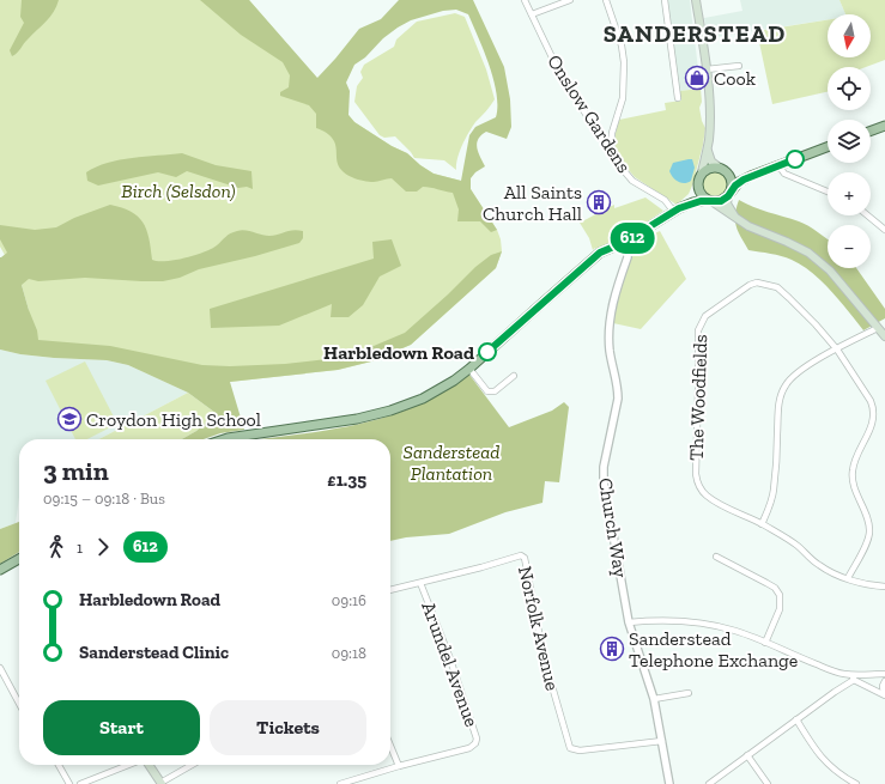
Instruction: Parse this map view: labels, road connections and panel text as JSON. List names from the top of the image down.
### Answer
{
  "streets": {
    "street": [
      "Onslow Gardens",
      "The Woodfields",
      "Church Way",
      "Norfolk Avenue",
      "Arundel Avenue"
    ]
  },
  "crossings": [
    ["Church Way", "Norfolk Avenue"],
    ["Norfolk Avenue", "Arundel Avenue"]
  ],
  "districts": ["SANDERSTEAD"],
  "parks": ["Birch (Selsdon)", "Sanderstead Plantation"],
  "places": {
    "shop": ["Cook"],
    "building": ["All Saints Church Hall", "Sanderstead Telephone Exchange"],
    "other": ["Harbledown Road"],
    "school or university": ["Croydon High School"]
  },
  "lines": ["bus line 612"],
  "north": "bottom",
  "page": {
    "on_map": "612",
    "map_buttons": ["+", "−"],
    "heading": ["3 min", "09:15 – 09:18 · Bus", "£1.35"],
    "legs": ["1", "612"],
    "list": [
      {
        "name": "Harbledown Road",
        "value": "09:16"
      },
      {
        "name": "Sanderstead Clinic",
        "value": "09:18"
      }
    ],
    "buttons": ["Start", "Tickets"]
  }
}
